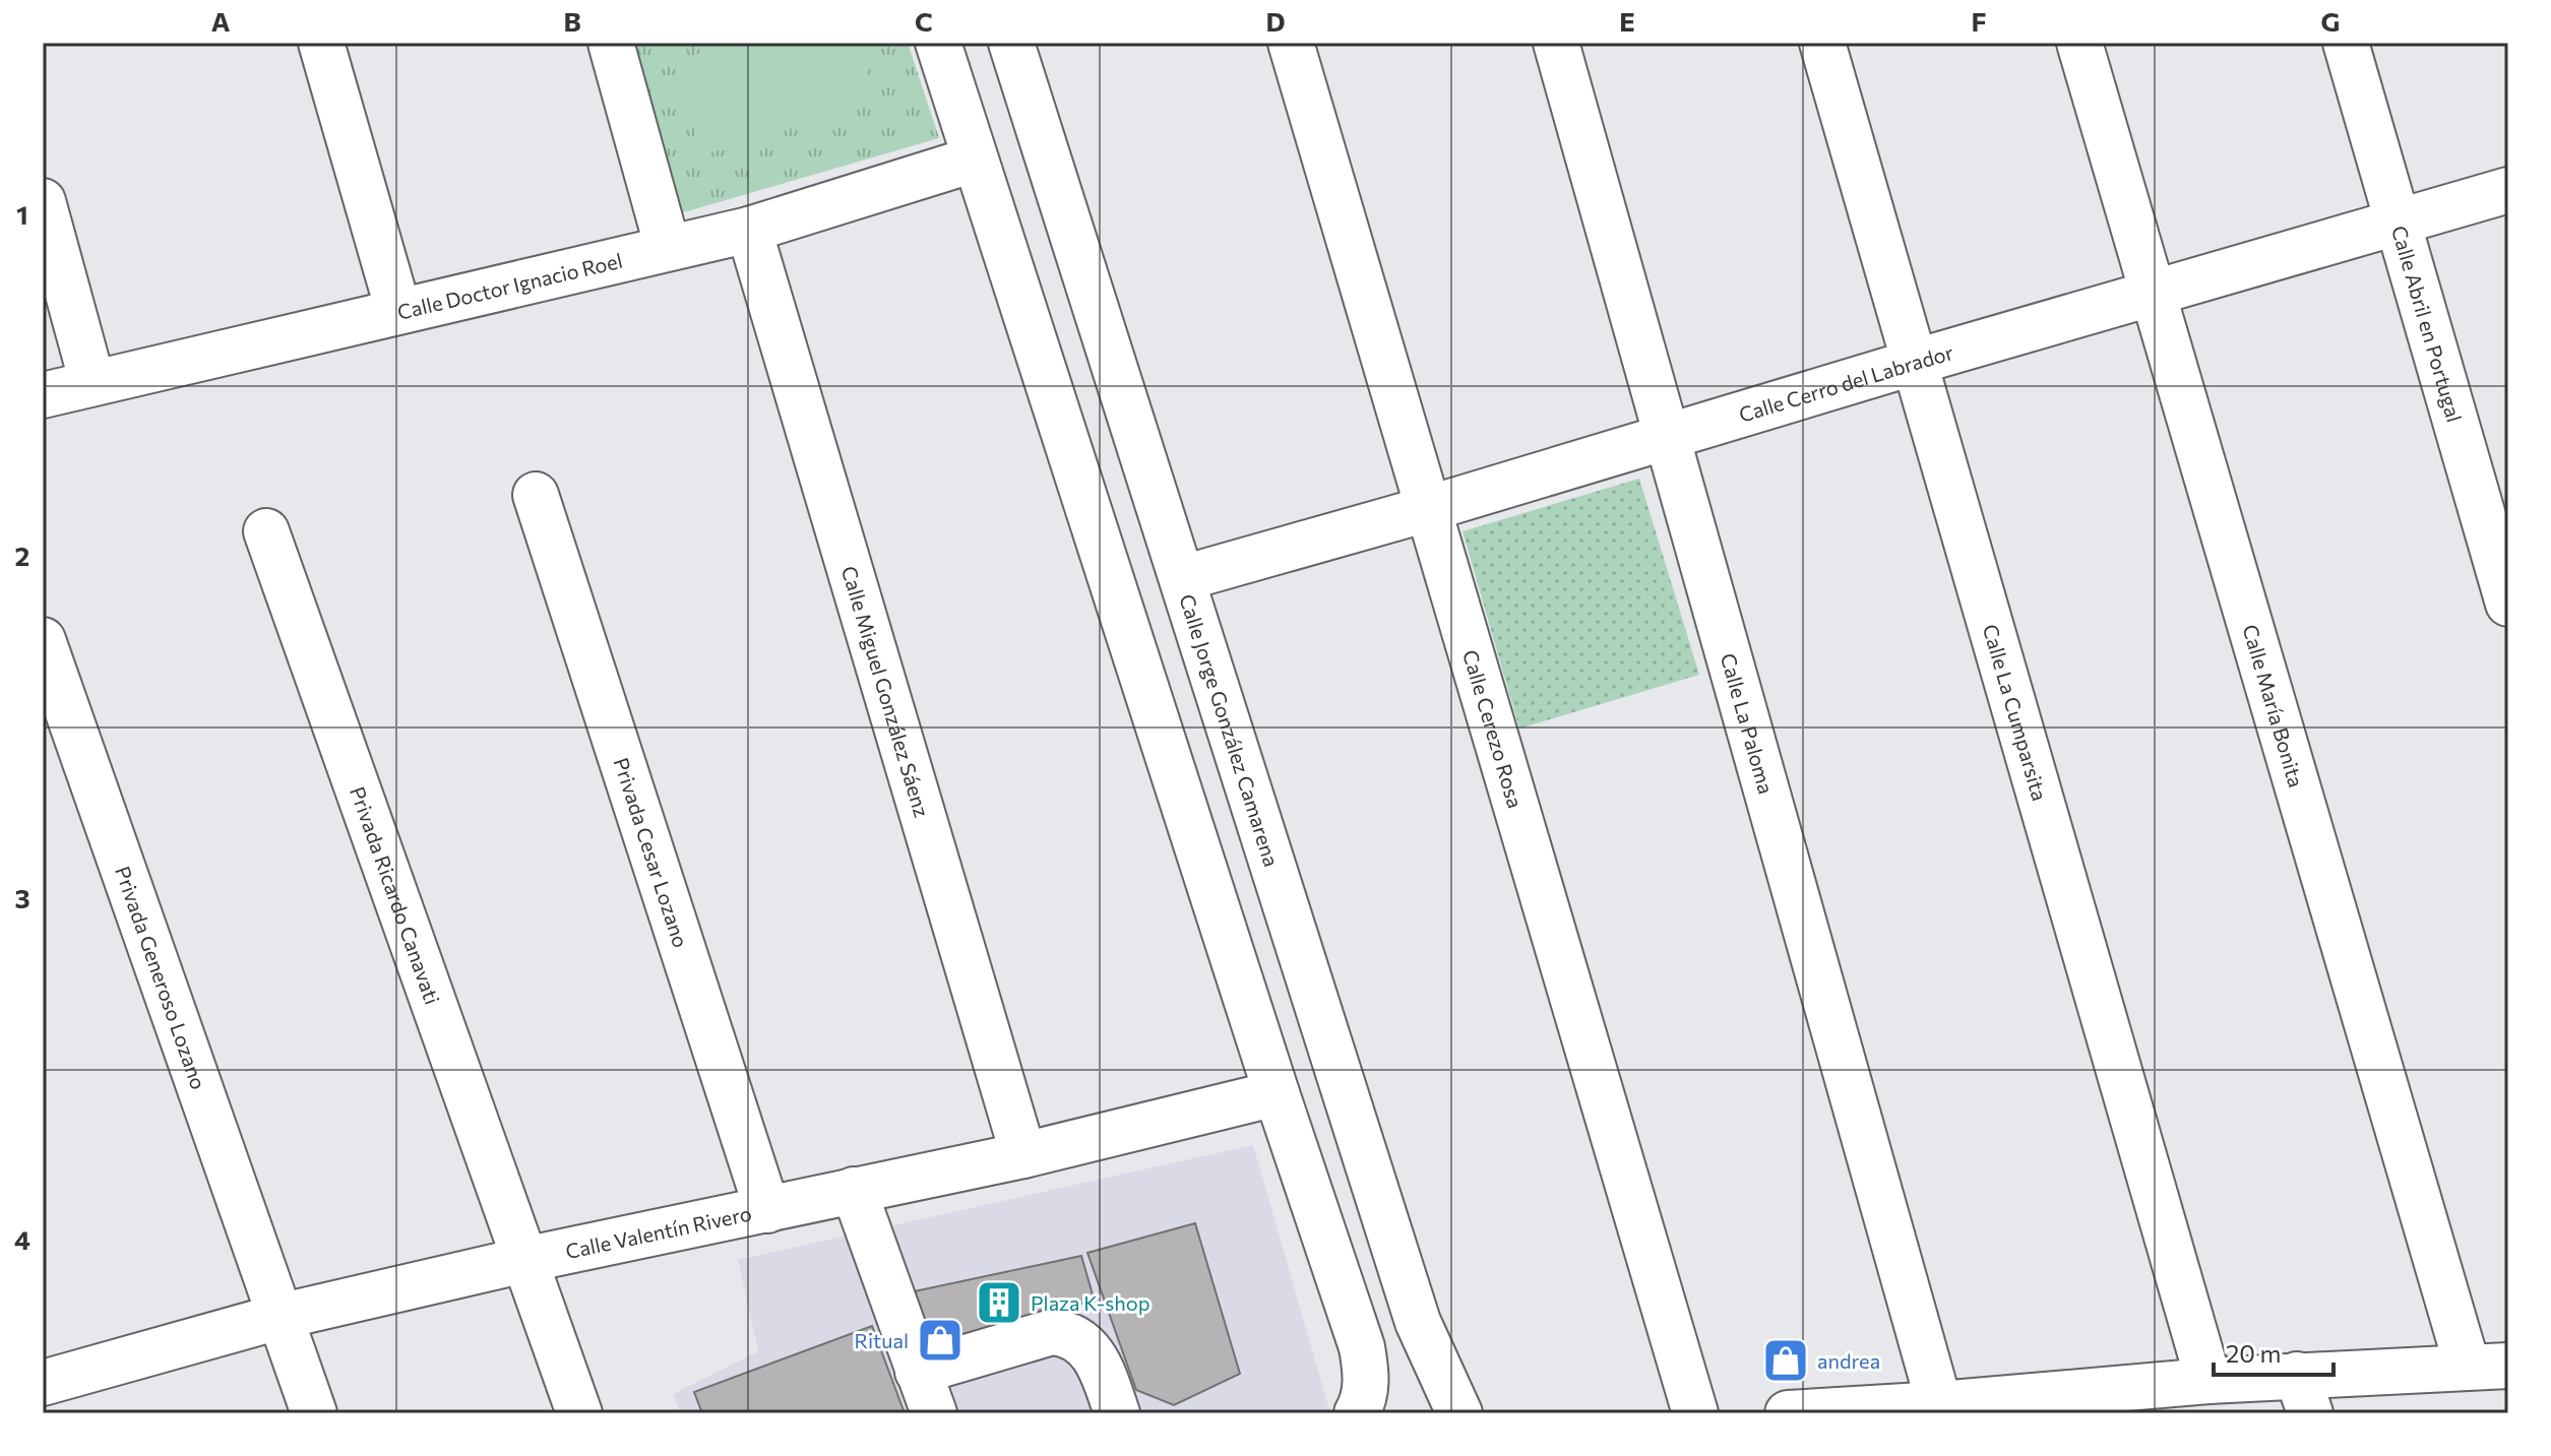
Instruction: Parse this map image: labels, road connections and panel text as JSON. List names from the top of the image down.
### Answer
{
  "streets": {
    "street": [
      "Calle Doctor Ignacio Roel",
      "Calle Abril en Portugal",
      "Calle Cerro del Labrador",
      "Calle Miguel González Sáenz",
      "Calle María Bonita",
      "Calle La Cumparsita",
      "Calle La Paloma",
      "Calle Cerezo Rosa",
      "Calle Jorge González Camarena",
      "Privada Cesar Lozano",
      "Privada Ricardo Canavati",
      "Privada Generoso Lozano",
      "Calle Valentín Rivero"
    ]
  },
  "crossings": [
    ["Calle Doctor Ignacio Roel", "Calle Miguel González Sáenz"],
    ["Calle Abril en Portugal", "Calle Cerro del Labrador"],
    ["Calle Cerro del Labrador", "Calle María Bonita"],
    ["Calle Cerro del Labrador", "Calle La Cumparsita"],
    ["Calle Cerro del Labrador", "Calle La Paloma"],
    ["Calle Cerro del Labrador", "Calle Cerezo Rosa"],
    ["Calle Cerro del Labrador", "Calle Jorge González Camarena"],
    ["Calle Miguel González Sáenz", "Calle Valentín Rivero"],
    ["Privada Cesar Lozano", "Calle Valentín Rivero"],
    ["Privada Ricardo Canavati", "Calle Valentín Rivero"],
    ["Privada Generoso Lozano", "Calle Valentín Rivero"]
  ],
  "places": {
    "building": ["Plaza K-shop"],
    "shop": ["Ritual", "andrea"]
  },
  "scale_bar": "20 m",
  "grid": {
    "columns": [
      "A",
      "B",
      "C",
      "D",
      "E",
      "F",
      "G"
    ],
    "rows": [
      "1",
      "2",
      "3",
      "4"
    ]
  }
}
